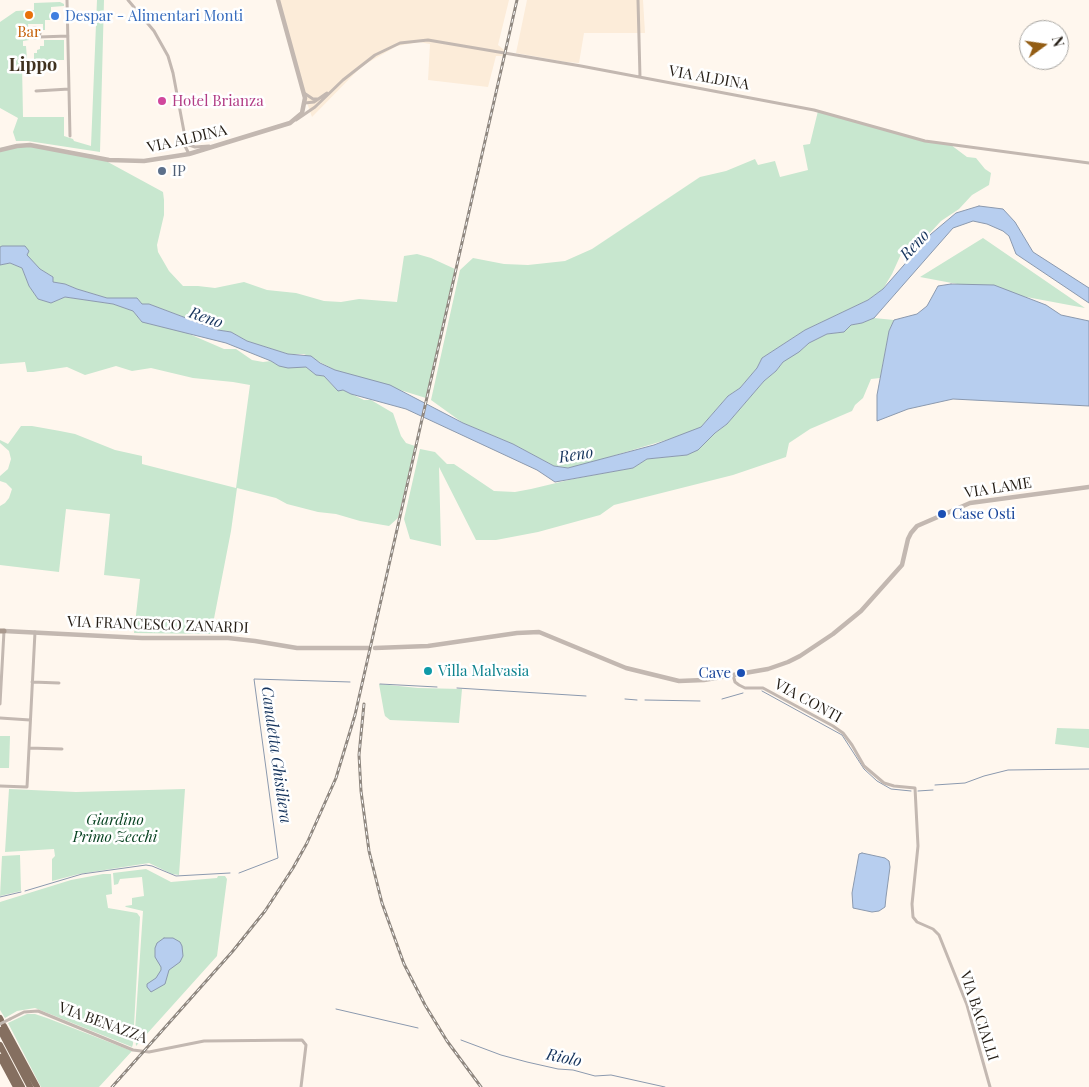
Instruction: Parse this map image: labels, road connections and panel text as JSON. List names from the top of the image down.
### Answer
{
  "streets": {
    "street": [
      "VIA ALDINA",
      "VIA LAME",
      "VIA FRANCESCO ZANARDI",
      "VIA CONTI",
      "VIA BACIALLI",
      "VIA BENAZZA"
    ]
  },
  "crossings": [
    ["VIA LAME", "VIA CONTI"],
    ["VIA CONTI", "VIA BACIALLI"]
  ],
  "districts": ["Lippo"],
  "water": ["Reno", "Canaletta Ghisiliera", "Riolo"],
  "parks": ["Giardino Primo Zecchi"],
  "places": [
    "Bar",
    "Despar - Alimentari Monti",
    "Hotel Brianza",
    "IP",
    "Case Osti",
    "Villa Malvasia",
    "Cave"
  ],
  "north": "right"
}
